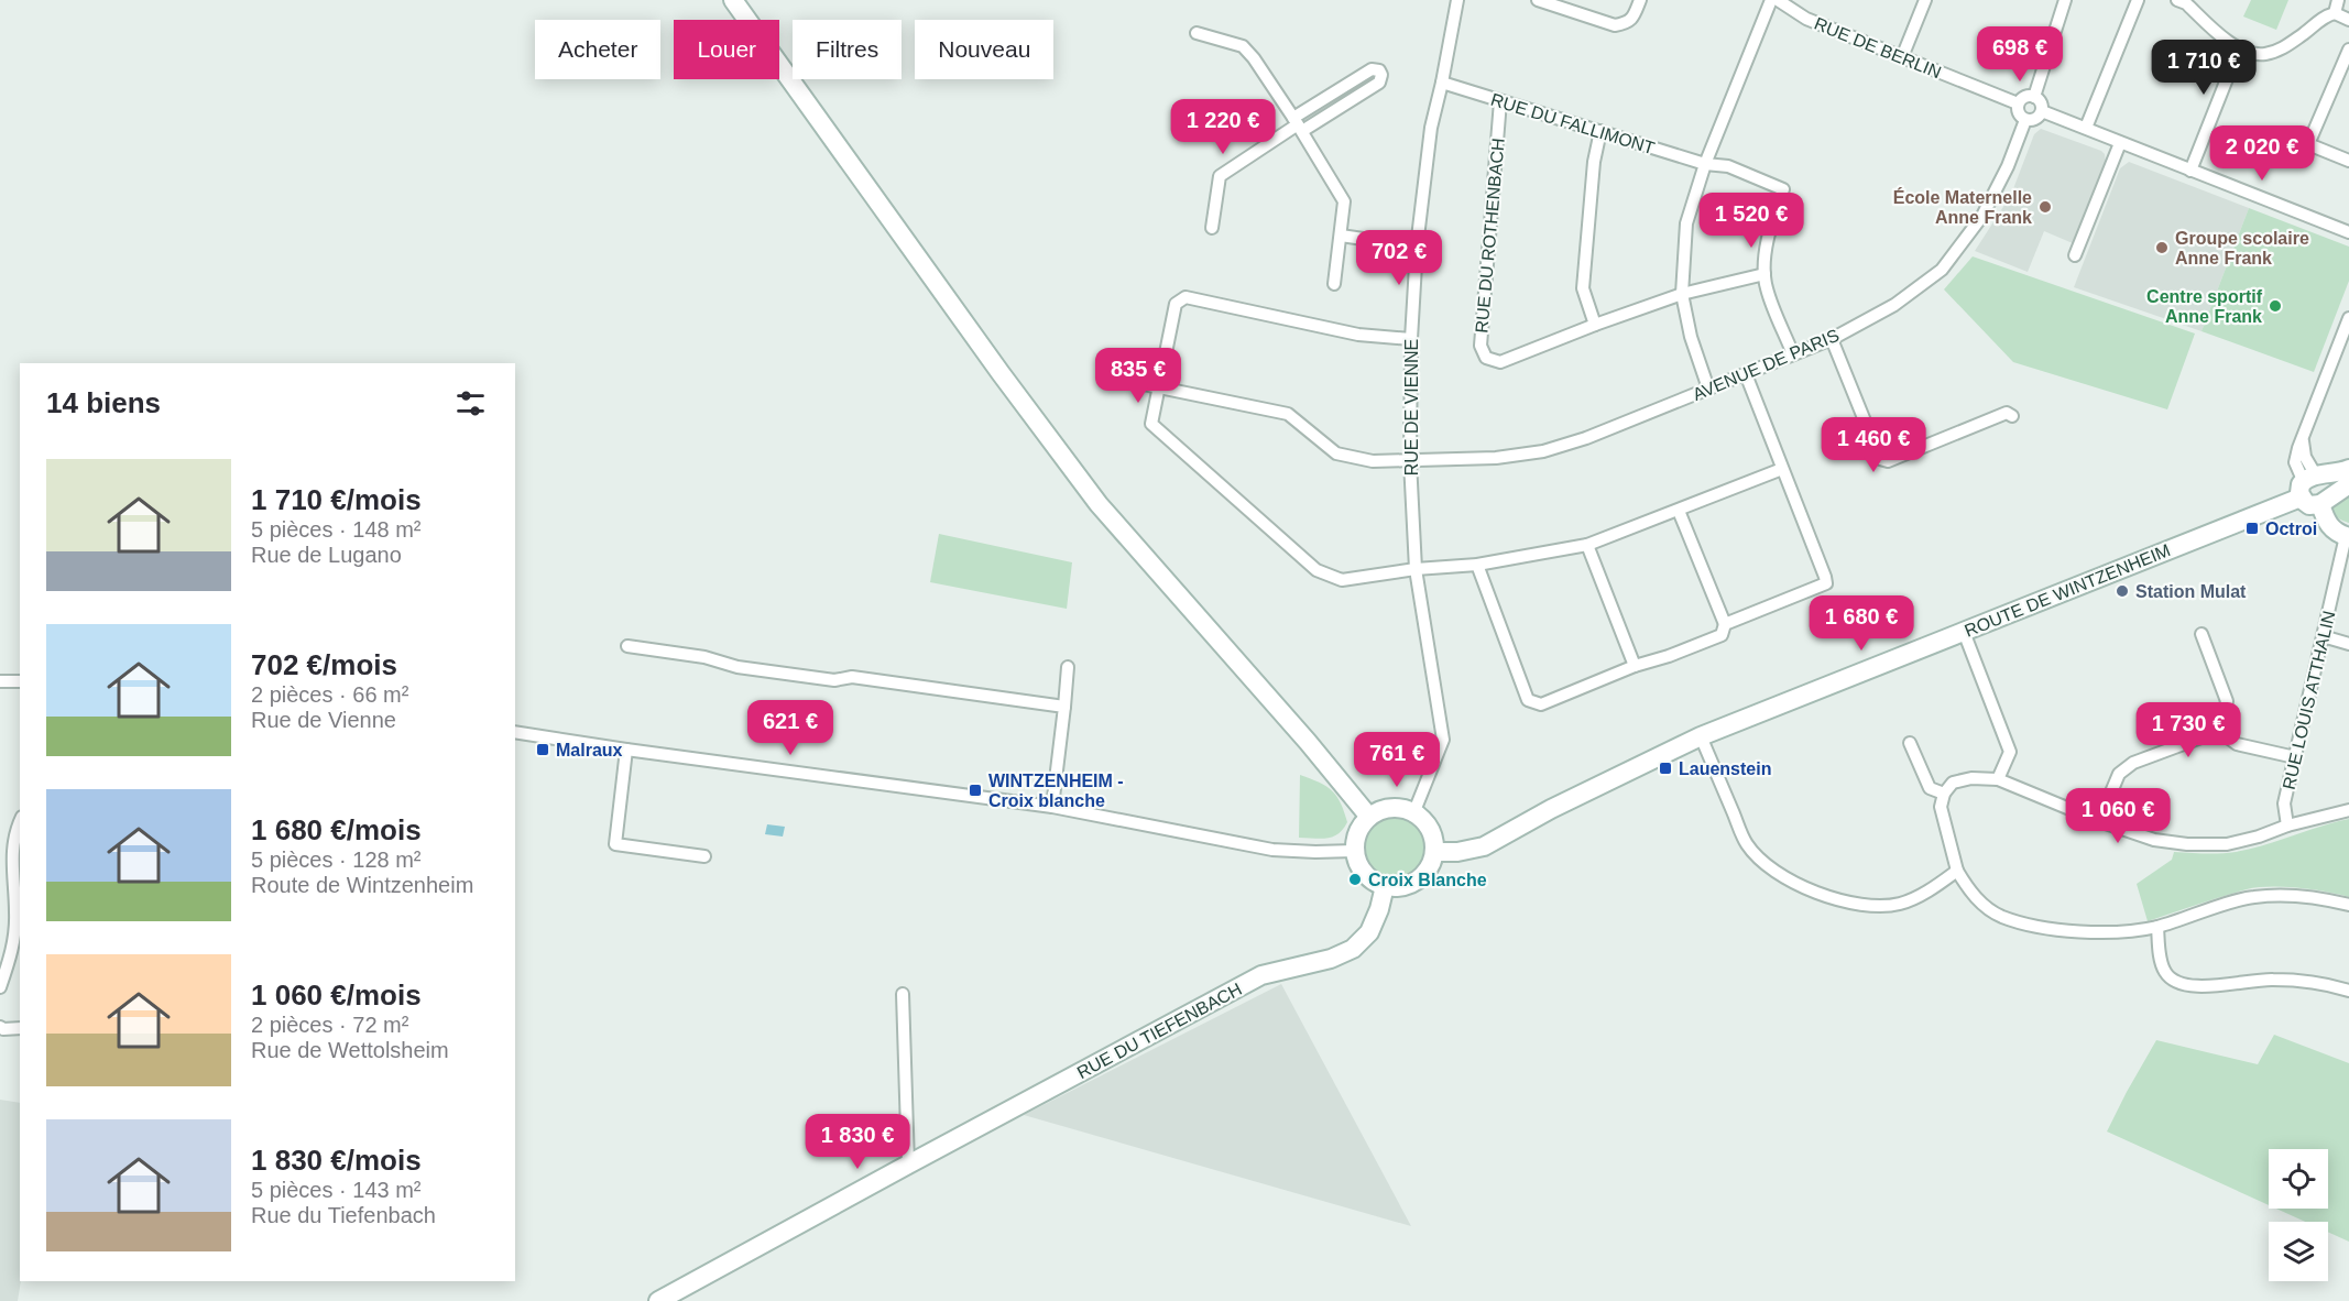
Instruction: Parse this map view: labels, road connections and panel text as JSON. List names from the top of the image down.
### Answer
{
  "streets": {
    "main road": ["ROUTE DE WINTZENHEIM", "RUE DU TIEFENBACH"],
    "street": [
      "RUE DE BERLIN",
      "RUE DU FALLIMONT",
      "RUE DU ROTHENBACH",
      "AVENUE DE PARIS",
      "RUE DE VIENNE",
      "RUE LOUIS ATTHALIN"
    ]
  },
  "crossings": [
    ["RUE DE BERLIN", "AVENUE DE PARIS"],
    ["RUE DU FALLIMONT", "RUE DU ROTHENBACH"],
    ["RUE DU FALLIMONT", "RUE DE VIENNE"],
    ["AVENUE DE PARIS", "RUE DE VIENNE"],
    ["RUE DE VIENNE", "ROUTE DE WINTZENHEIM"],
    ["RUE DE VIENNE", "RUE DU TIEFENBACH"],
    ["ROUTE DE WINTZENHEIM", "RUE DU TIEFENBACH"]
  ],
  "places": {
    "other": [
      "École Maternelle Anne Frank",
      "Groupe scolaire Anne Frank",
      "Centre sportif Anne Frank",
      "Station Mulat",
      "Croix Blanche"
    ],
    "transit": [
      "Octroi",
      "Malraux",
      "Lauenstein",
      "WINTZENHEIM - Croix blanche"
    ]
  },
  "page": {
    "chip": [
      "Acheter",
      "Louer",
      "Filtres",
      "Nouveau"
    ],
    "price": [
      "698 €",
      "1 710 €",
      "1 220 €",
      "2 020 €",
      "1 520 €",
      "702 €",
      "835 €",
      "1 460 €",
      "1 680 €",
      "621 €",
      "1 730 €",
      "761 €",
      "1 060 €",
      "1 830 €"
    ],
    "heading": "14 biens",
    "list": [
      {
        "name": "1 710 €/mois",
        "note": "5 pièces · 148 m² · Rue de Lugano"
      },
      {
        "name": "702 €/mois",
        "note": "2 pièces · 66 m² · Rue de Vienne"
      },
      {
        "name": "1 680 €/mois",
        "note": "5 pièces · 128 m² · Route de Wintzenheim"
      },
      {
        "name": "1 060 €/mois",
        "note": "2 pièces · 72 m² · Rue de Wettolsheim"
      },
      {
        "name": "1 830 €/mois",
        "note": "5 pièces · 143 m² · Rue du Tiefenbach"
      }
    ]
  }
}
